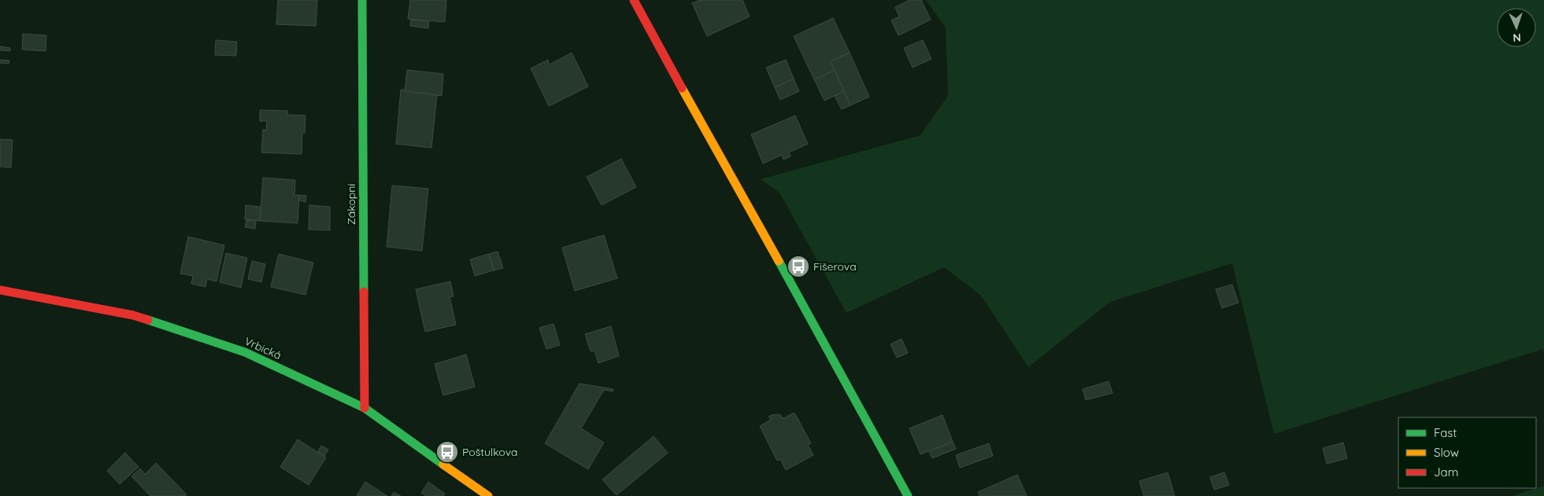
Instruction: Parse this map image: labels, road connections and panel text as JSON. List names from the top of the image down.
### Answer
{
  "streets": {
    "street": ["Zákopní", "Vrbická"]
  },
  "crossings": [
    ["Zákopní", "Vrbická"]
  ],
  "places": {
    "bus stop": ["Fišerova", "Poštulkova"]
  },
  "legend": ["Fast", "Slow", "Jam"],
  "north": "bottom"
}
